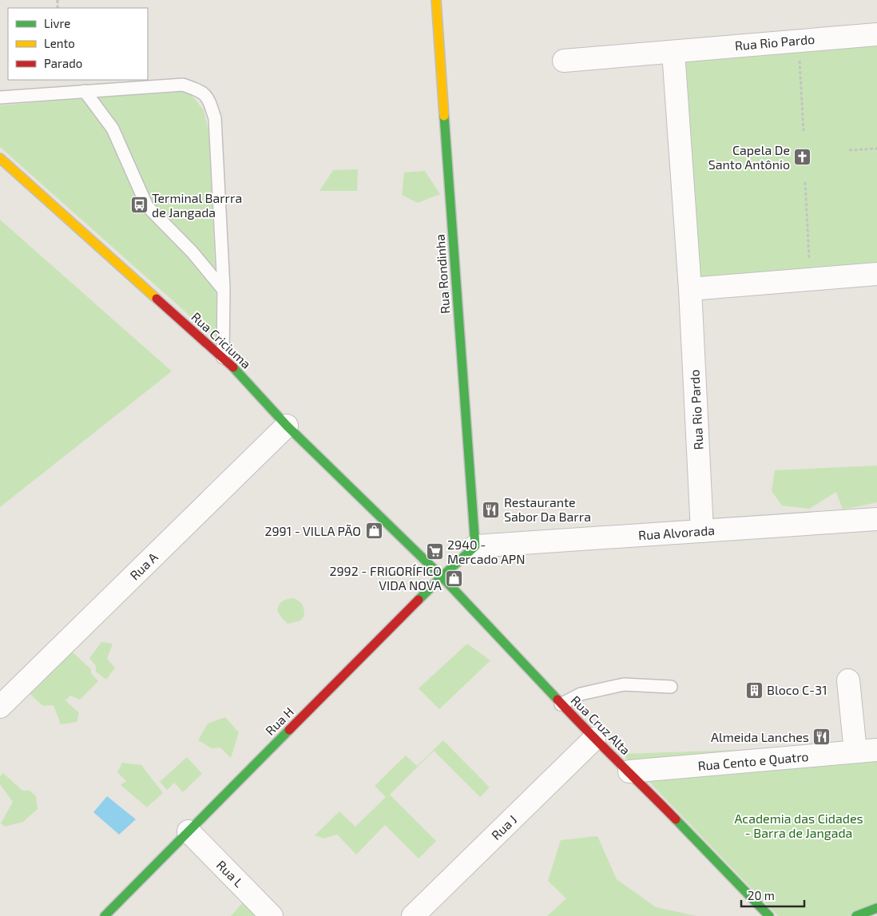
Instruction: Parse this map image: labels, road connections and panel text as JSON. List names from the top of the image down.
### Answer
{
  "streets": {
    "main road": [
      "Rua Rondinha",
      "Rua Criciuma",
      "Rua H",
      "Rua Cruz Alta"
    ],
    "street": [
      "Rua Rio Pardo",
      "Rua Alvorada",
      "Rua A",
      "Rua Cento e Quatro",
      "Rua J",
      "Rua L"
    ]
  },
  "crossings": [
    ["Rua Rio Pardo", "Rua Alvorada"],
    ["Rua Rondinha", "Rua Alvorada"],
    ["Rua Rondinha", "Rua H"],
    ["Rua Criciuma", "Rua A"],
    ["Rua Criciuma", "Rua Cruz Alta"],
    ["Rua Alvorada", "Rua H"],
    ["Rua H", "Rua Cruz Alta"],
    ["Rua H", "Rua L"],
    ["Rua Cruz Alta", "Rua Cento e Quatro"],
    ["Rua Cruz Alta", "Rua J"]
  ],
  "parks": ["Academia das Cidades - Barra de Jangada"],
  "places": {
    "church": ["Capela De Santo Antônio"],
    "bus stop": ["Terminal Barrra de Jangada"],
    "restaurant": ["Restaurante Sabor Da Barra", "Almeida Lanches"],
    "shop": ["2991 - VILLA PÃO", "2992 - FRIGORÍFICO VIDA NOVA"],
    "supermarket": ["2940 - Mercado APN"],
    "building": ["Bloco C-31"]
  },
  "legend": ["Livre", "Lento", "Parado"],
  "scale_bar": "20 m"
}
